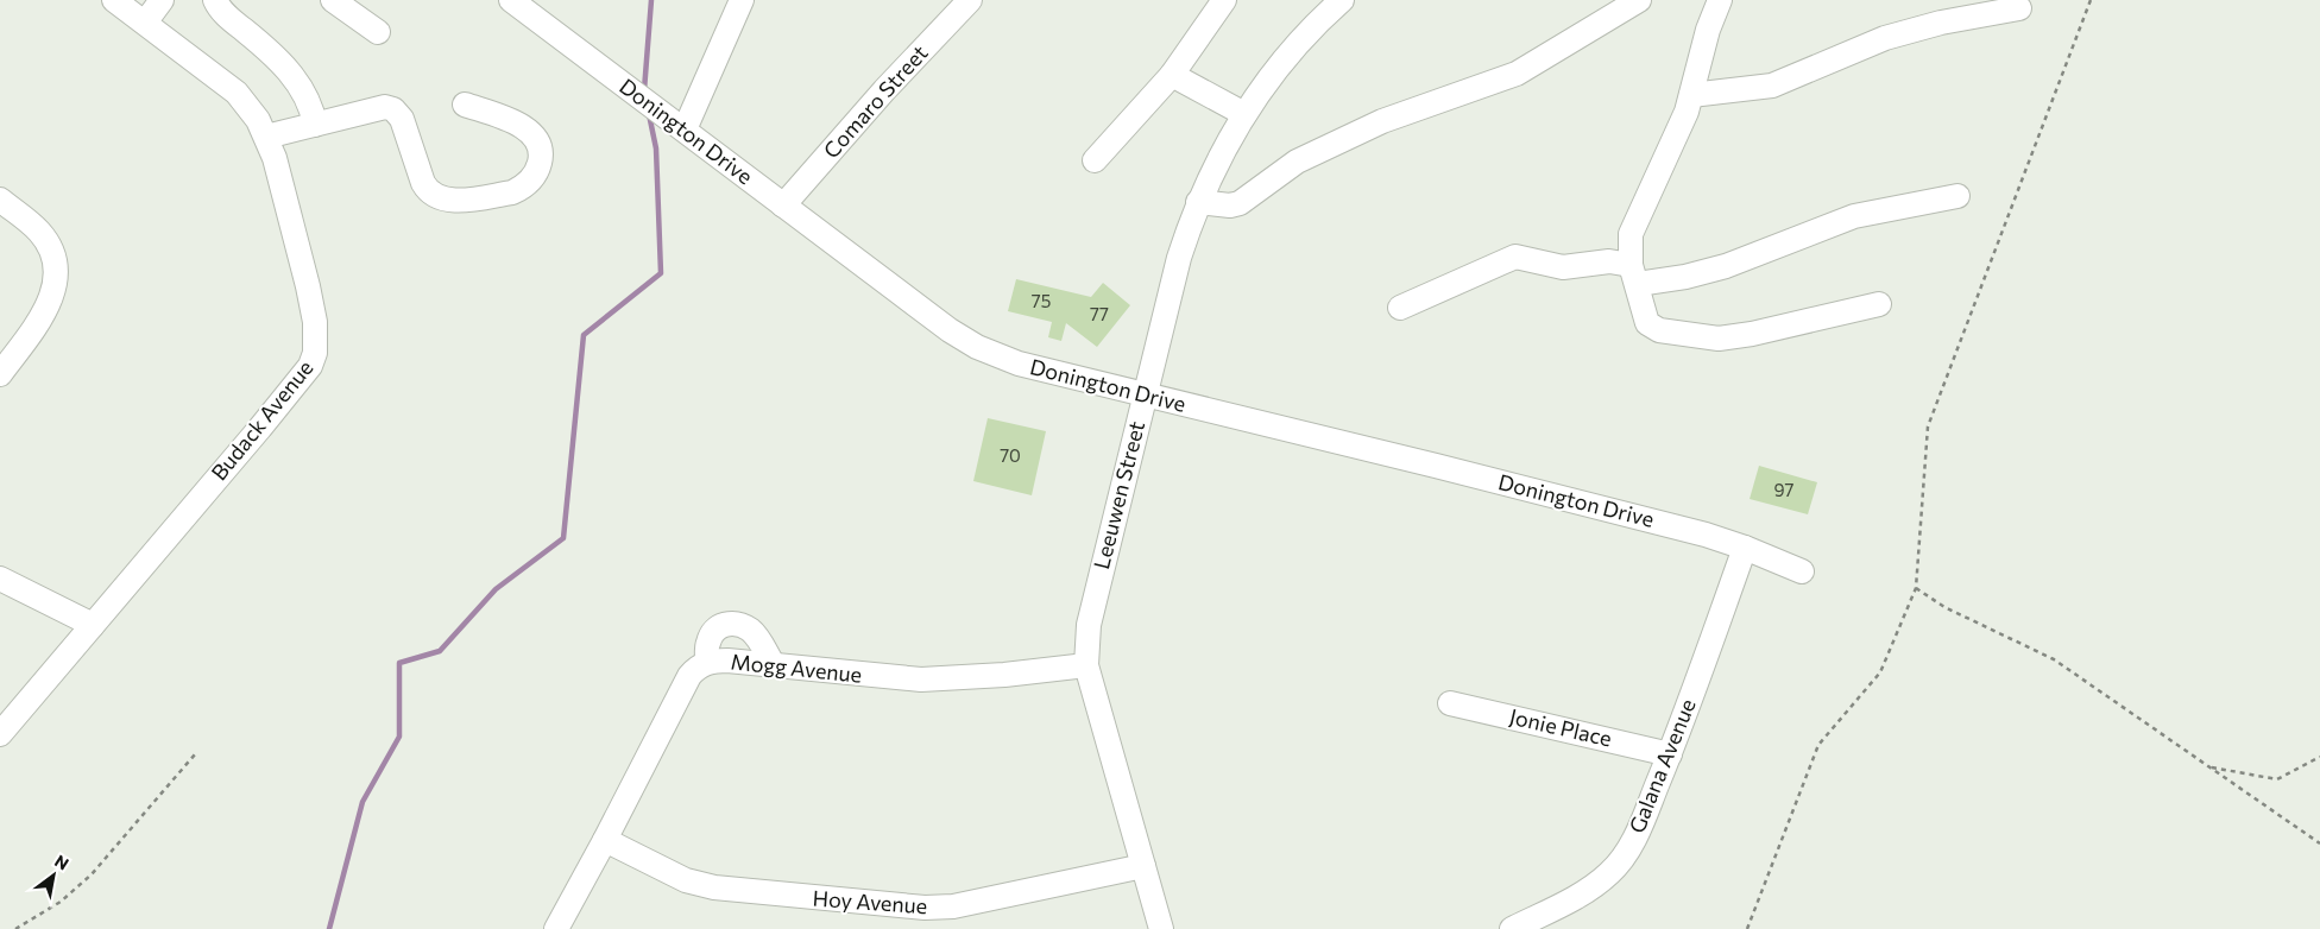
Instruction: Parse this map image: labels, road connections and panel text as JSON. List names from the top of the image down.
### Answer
{
  "streets": {
    "street": [
      "Comaro Street",
      "Donington Drive",
      "Budack Avenue",
      "Leeuwen Street",
      "Mogg Avenue",
      "Jonie Place",
      "Galana Avenue",
      "Hoy Avenue"
    ]
  },
  "crossings": [
    ["Comaro Street", "Donington Drive"],
    ["Donington Drive", "Leeuwen Street"],
    ["Donington Drive", "Galana Avenue"],
    ["Leeuwen Street", "Mogg Avenue"],
    ["Leeuwen Street", "Hoy Avenue"],
    ["Mogg Avenue", "Hoy Avenue"],
    ["Jonie Place", "Galana Avenue"]
  ],
  "house_numbers": [
    "75",
    "77",
    "70",
    "97"
  ],
  "north": "top right"
}
